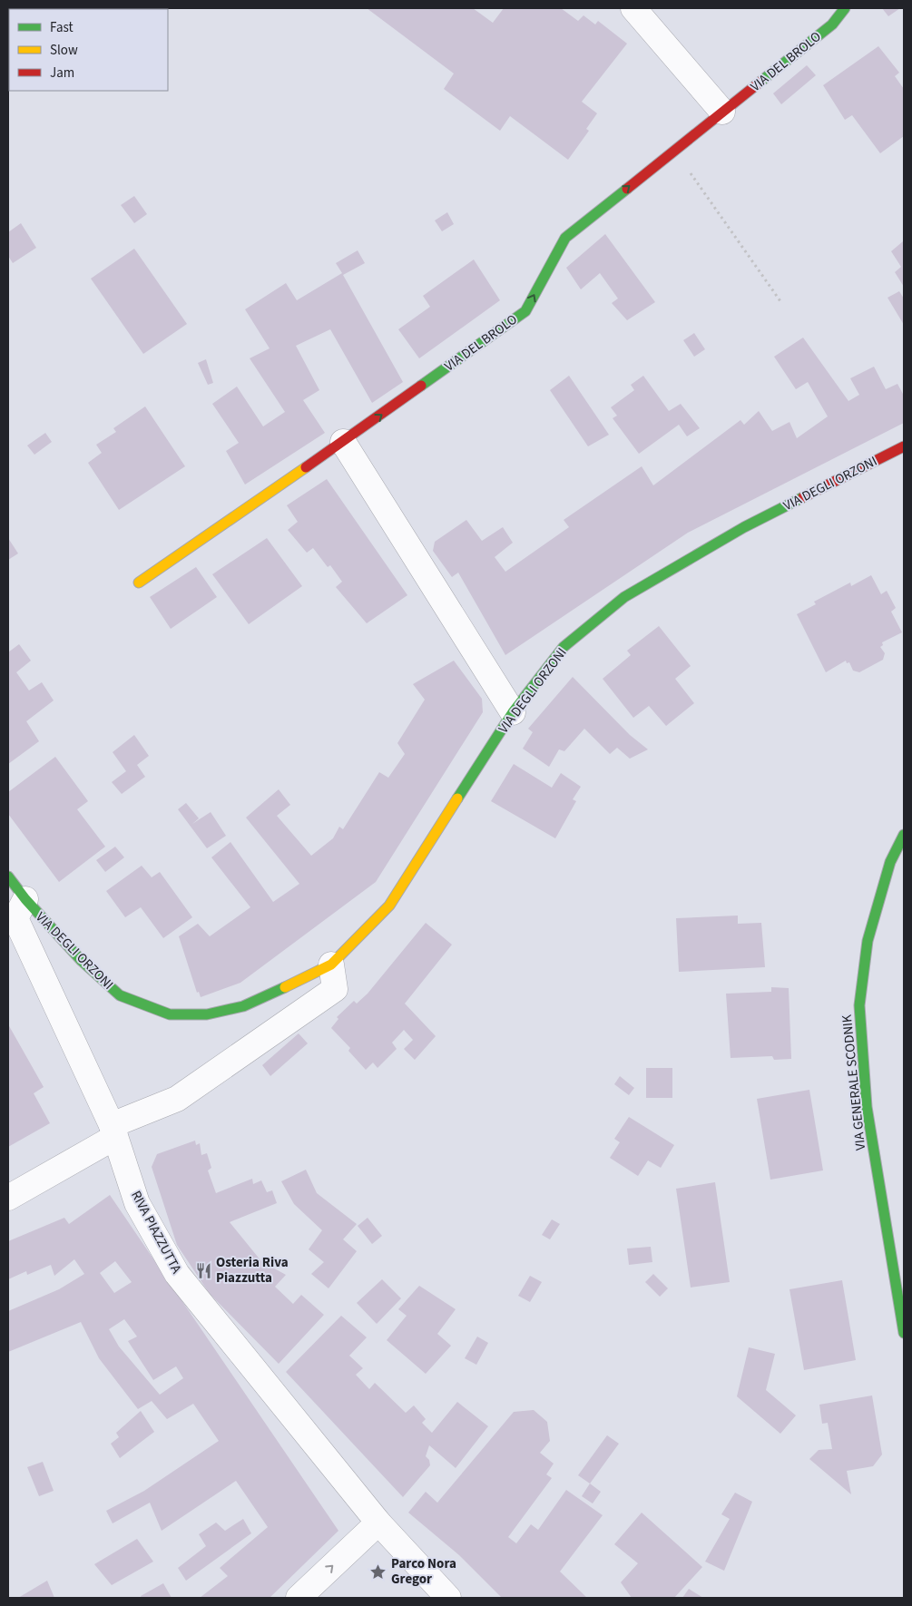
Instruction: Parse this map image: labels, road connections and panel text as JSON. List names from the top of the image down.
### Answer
{
  "streets": {
    "street": [
      "VIA DEL BROLO",
      "VIA DEGLI ORZONI",
      "VIA GENERALE SCODNIK",
      "RIVA PIAZZUTTA"
    ]
  },
  "crossings": [
    ["VIA DEGLI ORZONI", "RIVA PIAZZUTTA"]
  ],
  "one_way": ["VIA DEL BROLO"],
  "places": {
    "restaurant": ["Osteria Riva Piazzutta"],
    "place": ["Parco Nora Gregor"]
  },
  "legend": ["Fast", "Slow", "Jam"]
}
